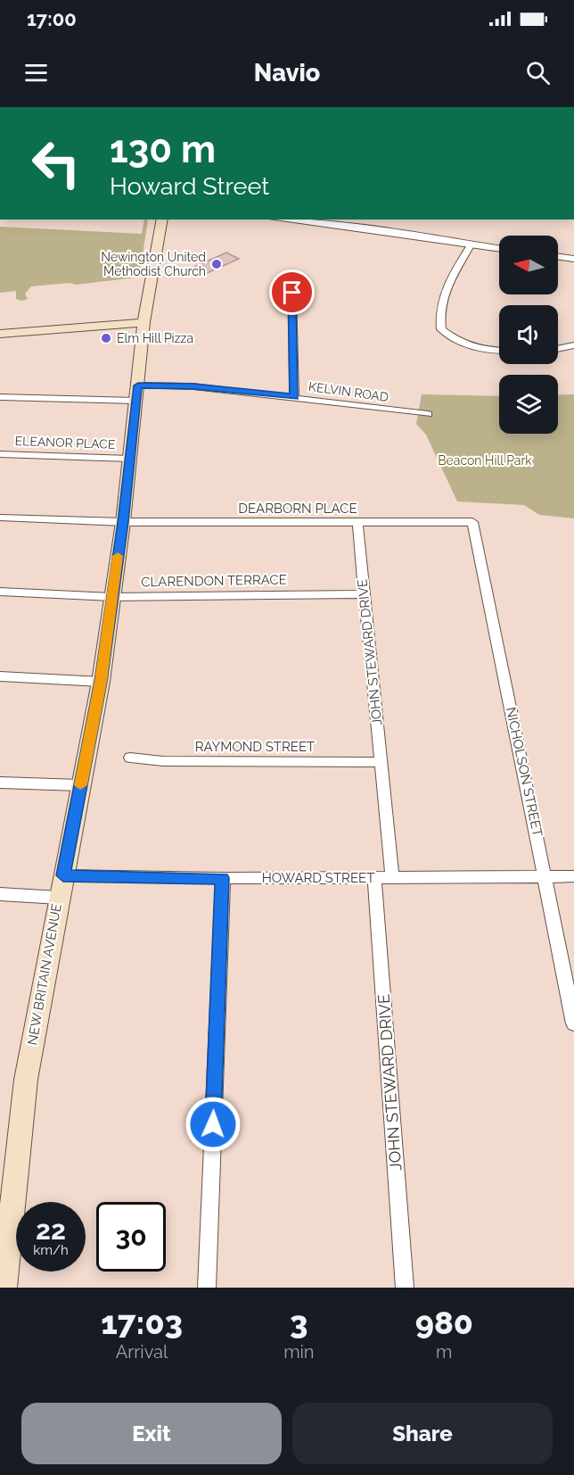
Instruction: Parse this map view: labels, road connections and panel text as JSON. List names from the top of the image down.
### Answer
{
  "streets": {
    "main road": ["NEW BRITAIN AVENUE"],
    "street": [
      "KELVIN ROAD",
      "ELEANOR PLACE",
      "DEARBORN PLACE",
      "CLARENDON TERRACE",
      "JOHN STEWARD DRIVE",
      "RAYMOND STREET",
      "NICHOLSON STREET",
      "HOWARD STREET"
    ]
  },
  "crossings": [
    ["KELVIN ROAD", "NEW BRITAIN AVENUE"],
    ["ELEANOR PLACE", "NEW BRITAIN AVENUE"],
    ["DEARBORN PLACE", "JOHN STEWARD DRIVE"],
    ["DEARBORN PLACE", "NICHOLSON STREET"],
    ["DEARBORN PLACE", "NEW BRITAIN AVENUE"],
    ["CLARENDON TERRACE", "JOHN STEWARD DRIVE"],
    ["CLARENDON TERRACE", "NEW BRITAIN AVENUE"],
    ["JOHN STEWARD DRIVE", "RAYMOND STREET"],
    ["JOHN STEWARD DRIVE", "HOWARD STREET"],
    ["NICHOLSON STREET", "HOWARD STREET"],
    ["HOWARD STREET", "NEW BRITAIN AVENUE"]
  ],
  "parks": ["Beacon Hill Park"],
  "places": ["Newington United Methodist Church", "Elm Hill Pizza"],
  "north": "left",
  "page": {
    "status": "17:00",
    "header": "Navio",
    "turn": ["130 m", "Howard Street"],
    "speed": "22 km/h",
    "limit": "30",
    "eta": [
      "17:03",
      "Arrival",
      "3",
      "min",
      "980",
      "m"
    ],
    "buttons": ["Exit", "Share"]
  }
}
